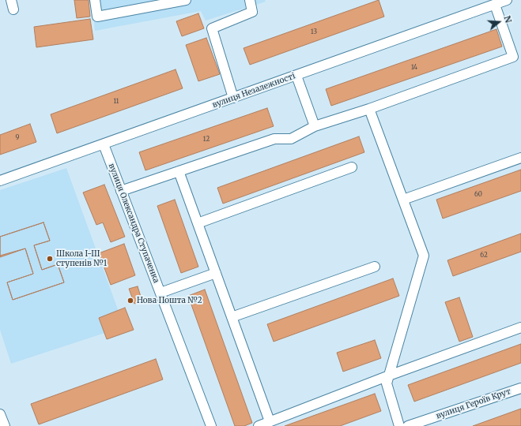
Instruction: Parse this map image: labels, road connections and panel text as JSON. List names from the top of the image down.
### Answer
{
  "streets": {
    "street": ["вулиця Незалежності", "вулиця Олександра Ступаченка", "вулиця Героїв Крут"]
  },
  "crossings": [
    ["вулиця Незалежності", "вулиця Олександра Ступаченка"]
  ],
  "places": ["Школа І-ІІІ ступенів №1", "Нова Пошта №2"],
  "house_numbers": [
    "13",
    "14",
    "11",
    "9",
    "12",
    "60",
    "62"
  ],
  "north": "right"
}
